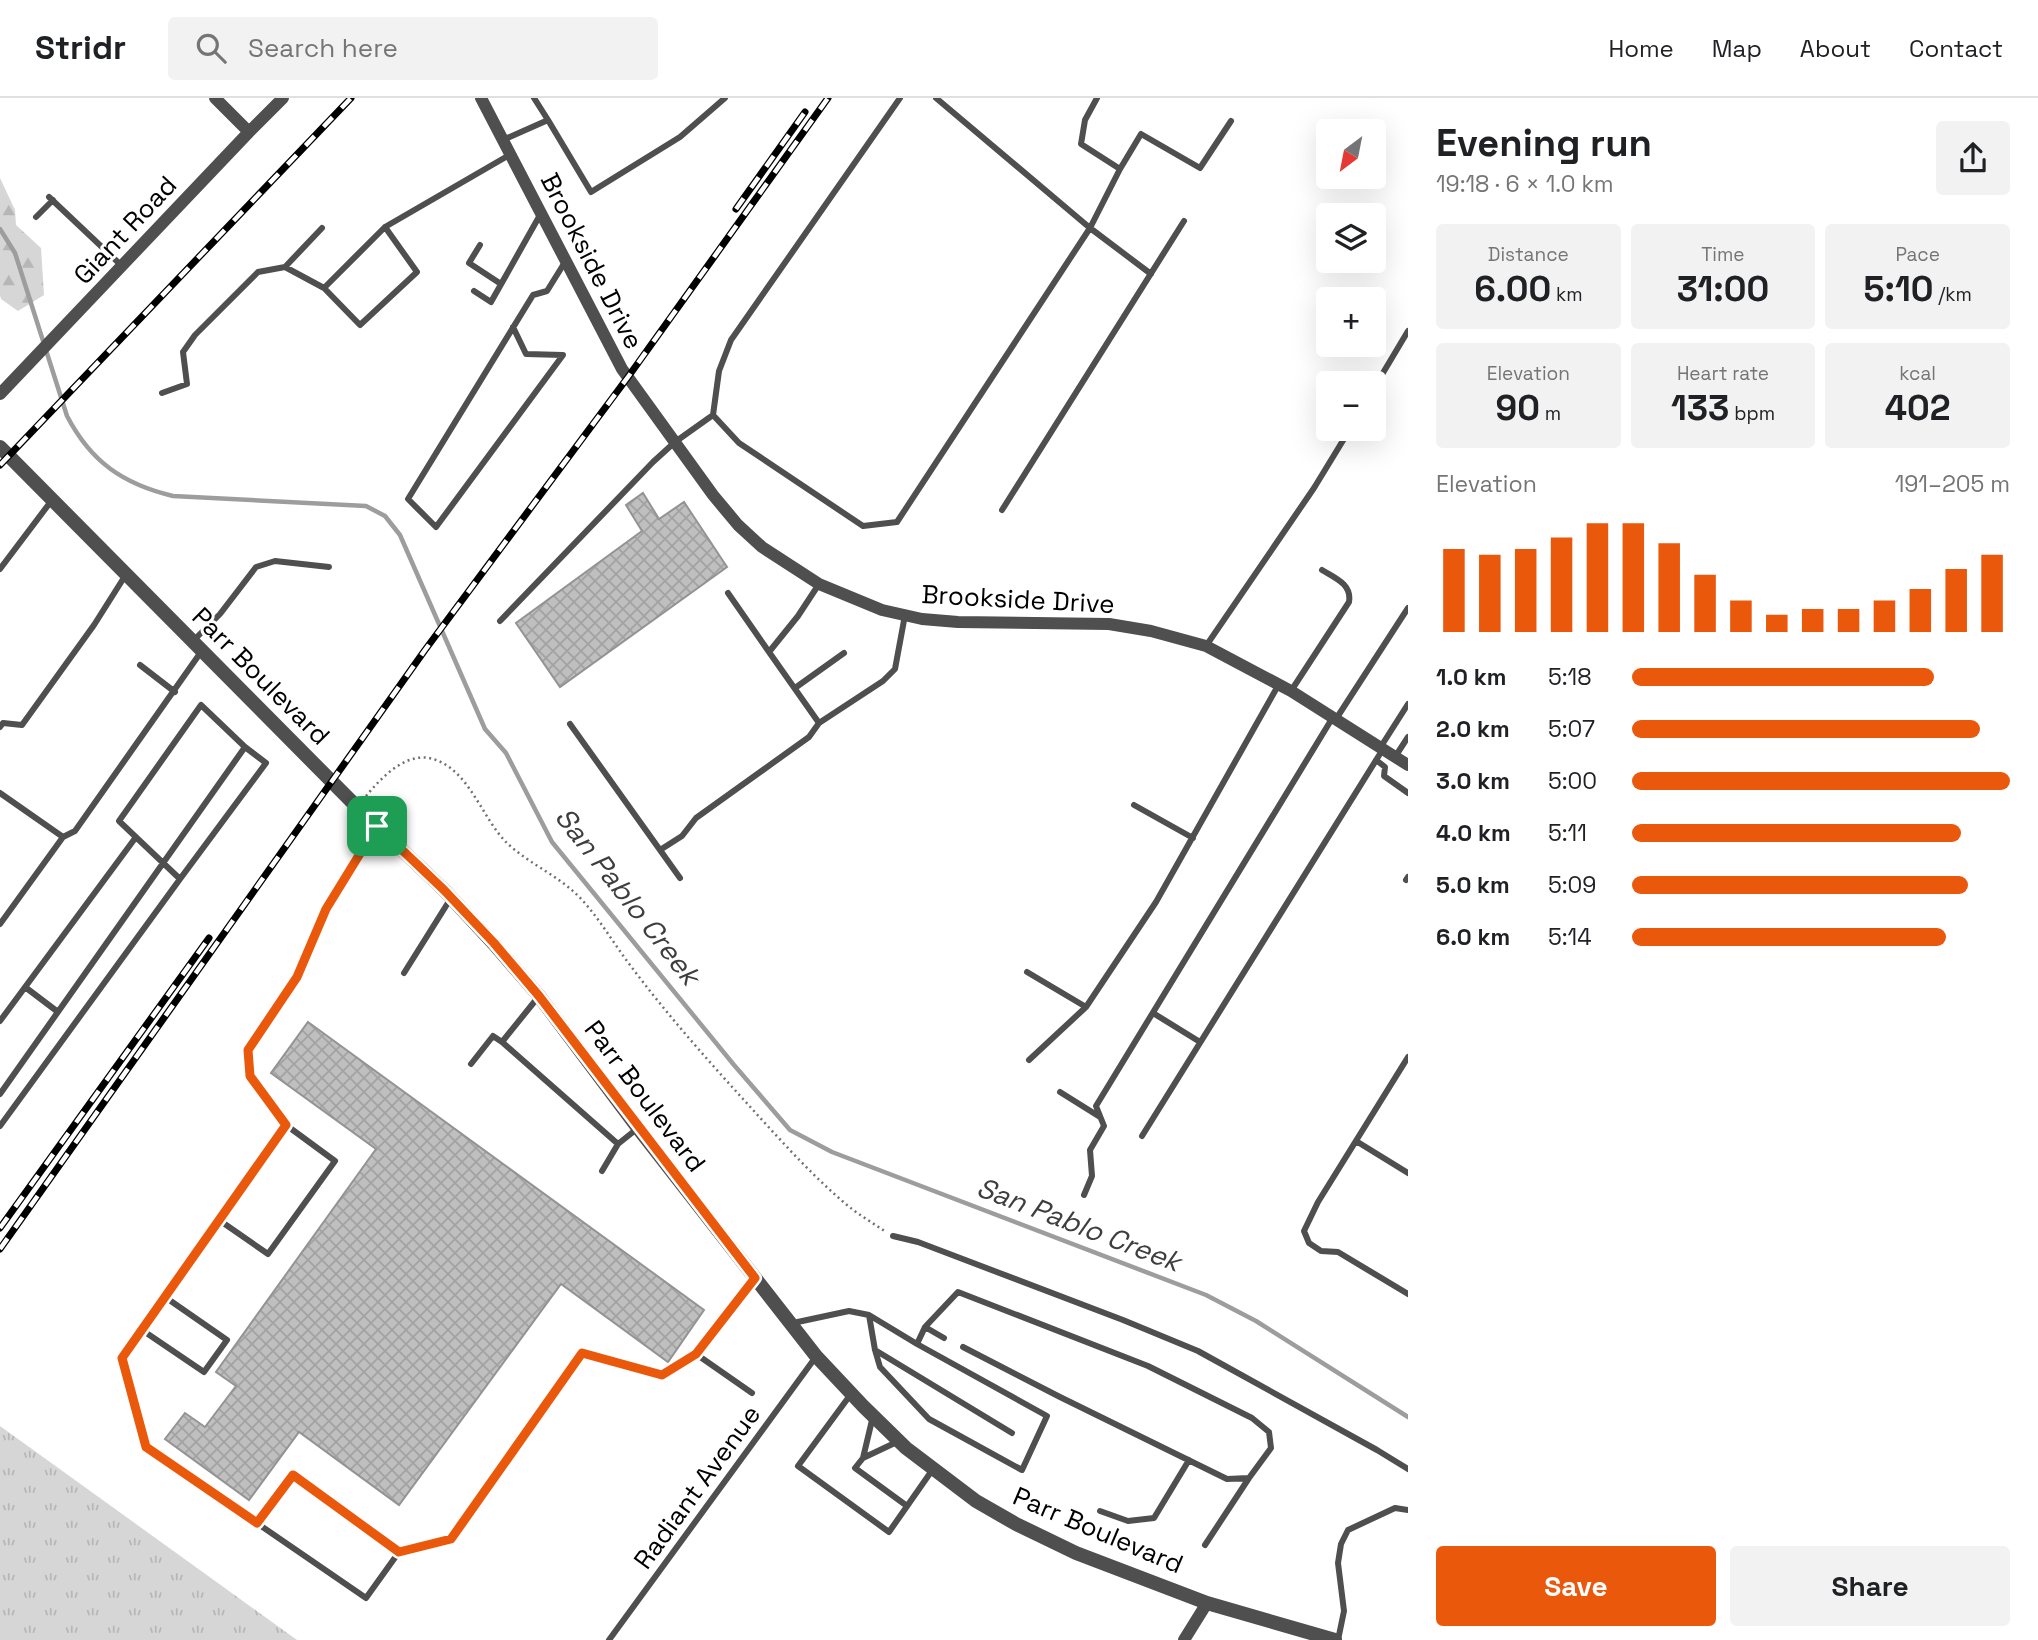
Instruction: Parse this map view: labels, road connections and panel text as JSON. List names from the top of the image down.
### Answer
{
  "streets": {
    "street": ["Giant Road", "Brookside Drive", "Parr Boulevard"],
    "lane": ["Radiant Avenue"]
  },
  "crossings": [
    ["Parr Boulevard", "Radiant Avenue"]
  ],
  "water": ["San Pablo Creek"],
  "north": "bottom left",
  "page": {
    "header": "Stridr",
    "search": "Search here",
    "nav": [
      "Home",
      "Map",
      "About",
      "Contact"
    ],
    "heading": ["Evening run", "19:18 · 6 × 1.0 km"],
    "map_buttons": ["+", "−"],
    "stats": [
      ["Distance", "6.00 km"],
      ["Time", "31:00"],
      ["Pace", "5:10 /km"],
      ["Elevation", "90 m"],
      ["Heart rate", "133 bpm"],
      ["kcal", "402"]
    ],
    "chart": ["Elevation", "191–205 m"],
    "list": [
      {
        "name": "1.0 km",
        "note": "5:18"
      },
      {
        "name": "2.0 km",
        "note": "5:07"
      },
      {
        "name": "3.0 km",
        "note": "5:00"
      },
      {
        "name": "4.0 km",
        "note": "5:11"
      },
      {
        "name": "5.0 km",
        "note": "5:09"
      },
      {
        "name": "6.0 km",
        "note": "5:14"
      }
    ],
    "buttons": ["Save", "Share"]
  }
}
